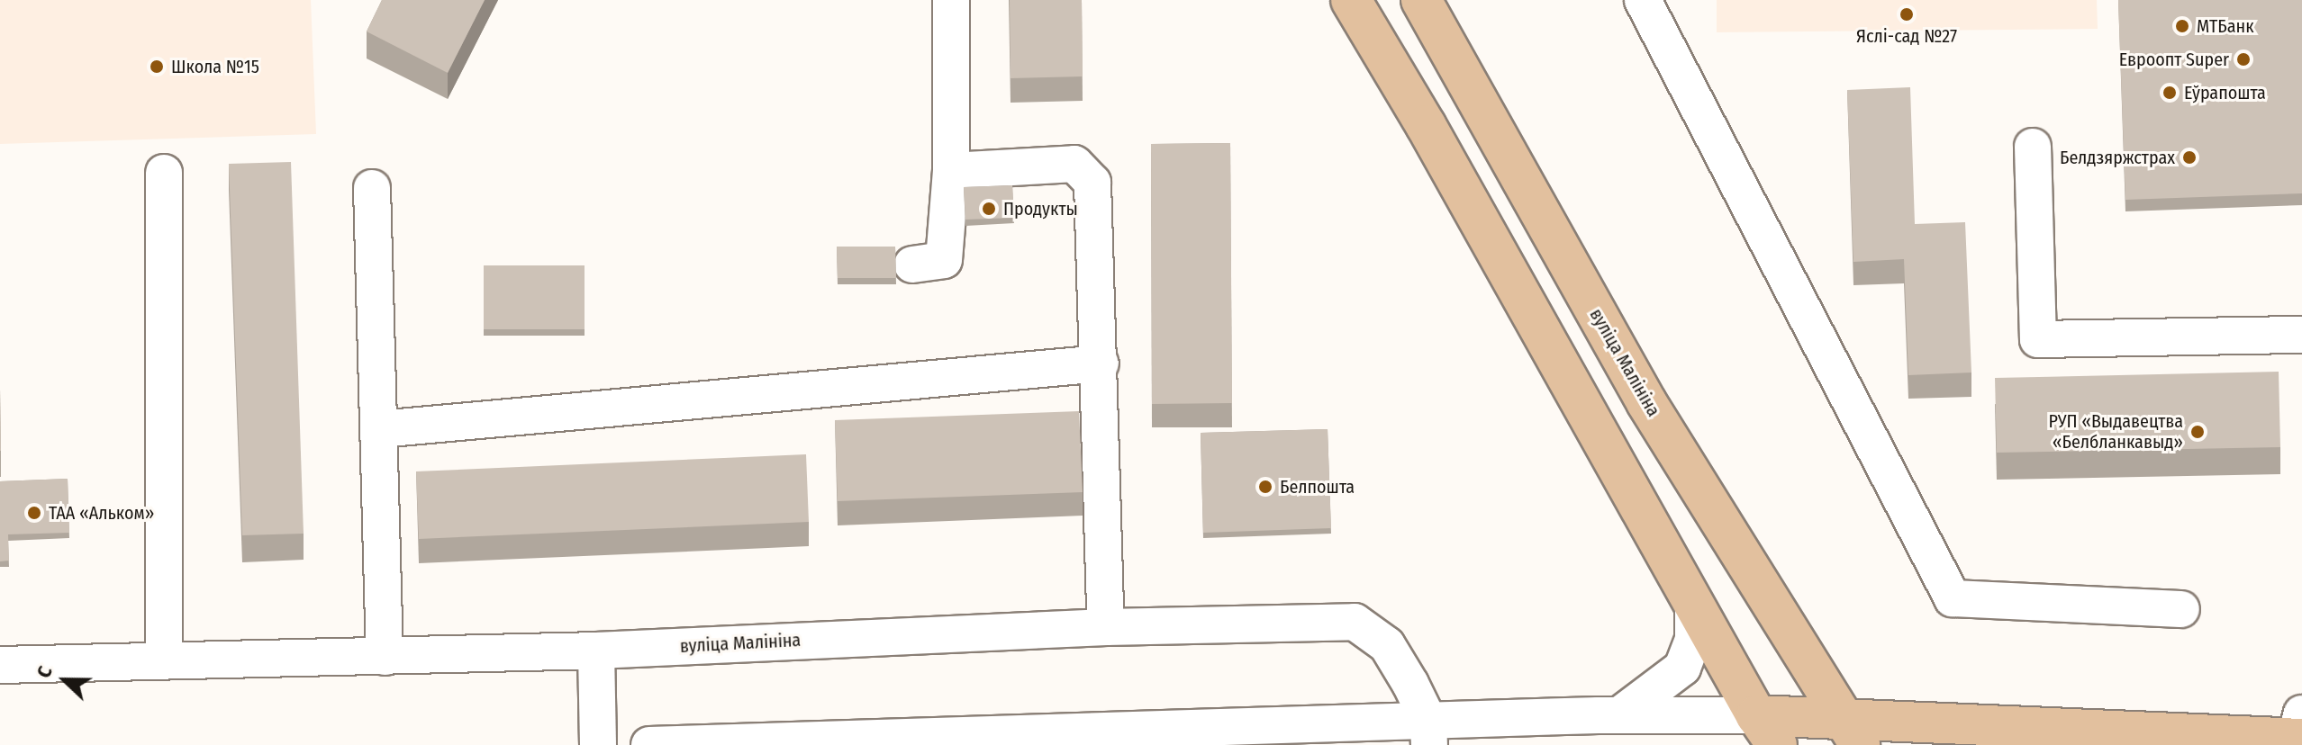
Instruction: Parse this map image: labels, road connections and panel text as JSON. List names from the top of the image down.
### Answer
{
  "streets": {
    "main road": ["вуліца Малініна"]
  },
  "places": [
    "Яслі-сад №27",
    "МТБанк",
    "Евроопт Super",
    "Школа №15",
    "Еўрапошта",
    "Белдзяржстрах",
    "Продукты",
    "РУП «Выдавецтва «Белбланкавыд»",
    "Белпошта",
    "ТАА «Альком»"
  ],
  "north": "left"
}
